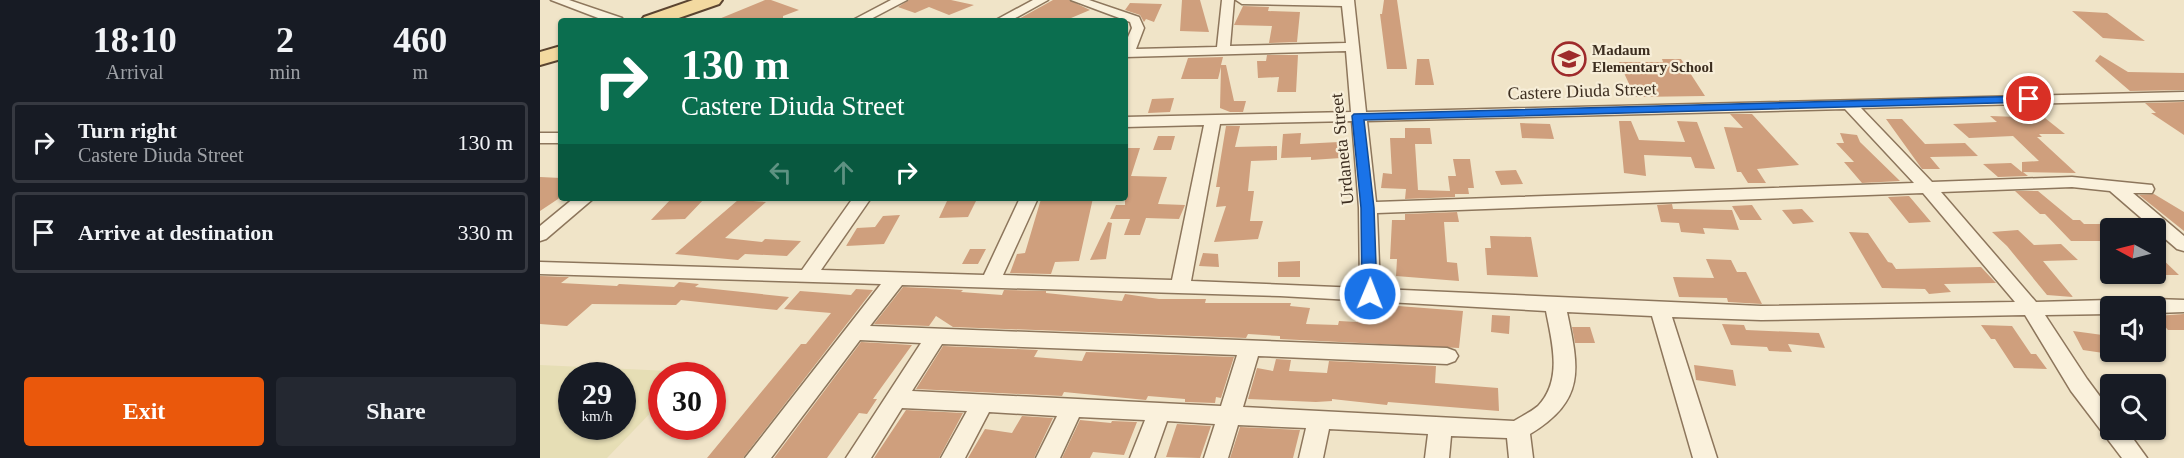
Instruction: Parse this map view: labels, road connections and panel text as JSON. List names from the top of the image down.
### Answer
{
  "streets": {
    "street": ["Castere Diuda Street", "Urdaneta Street"]
  },
  "crossings": [
    ["Castere Diuda Street", "Urdaneta Street"]
  ],
  "places": {
    "school or university": ["Madaum Elementary School"]
  },
  "north": "left",
  "page": {
    "eta": [
      "18:10",
      "Arrival",
      "2",
      "min",
      "460",
      "m"
    ],
    "turn": ["130 m", "Castere Diuda Street"],
    "list": [
      {
        "name": "Turn right",
        "note": "Castere Diuda Street",
        "value": "130 m"
      },
      {
        "name": "Arrive at destination",
        "value": "330 m"
      }
    ],
    "speed": "29 km/h",
    "limit": "30",
    "buttons": ["Exit", "Share"]
  }
}
